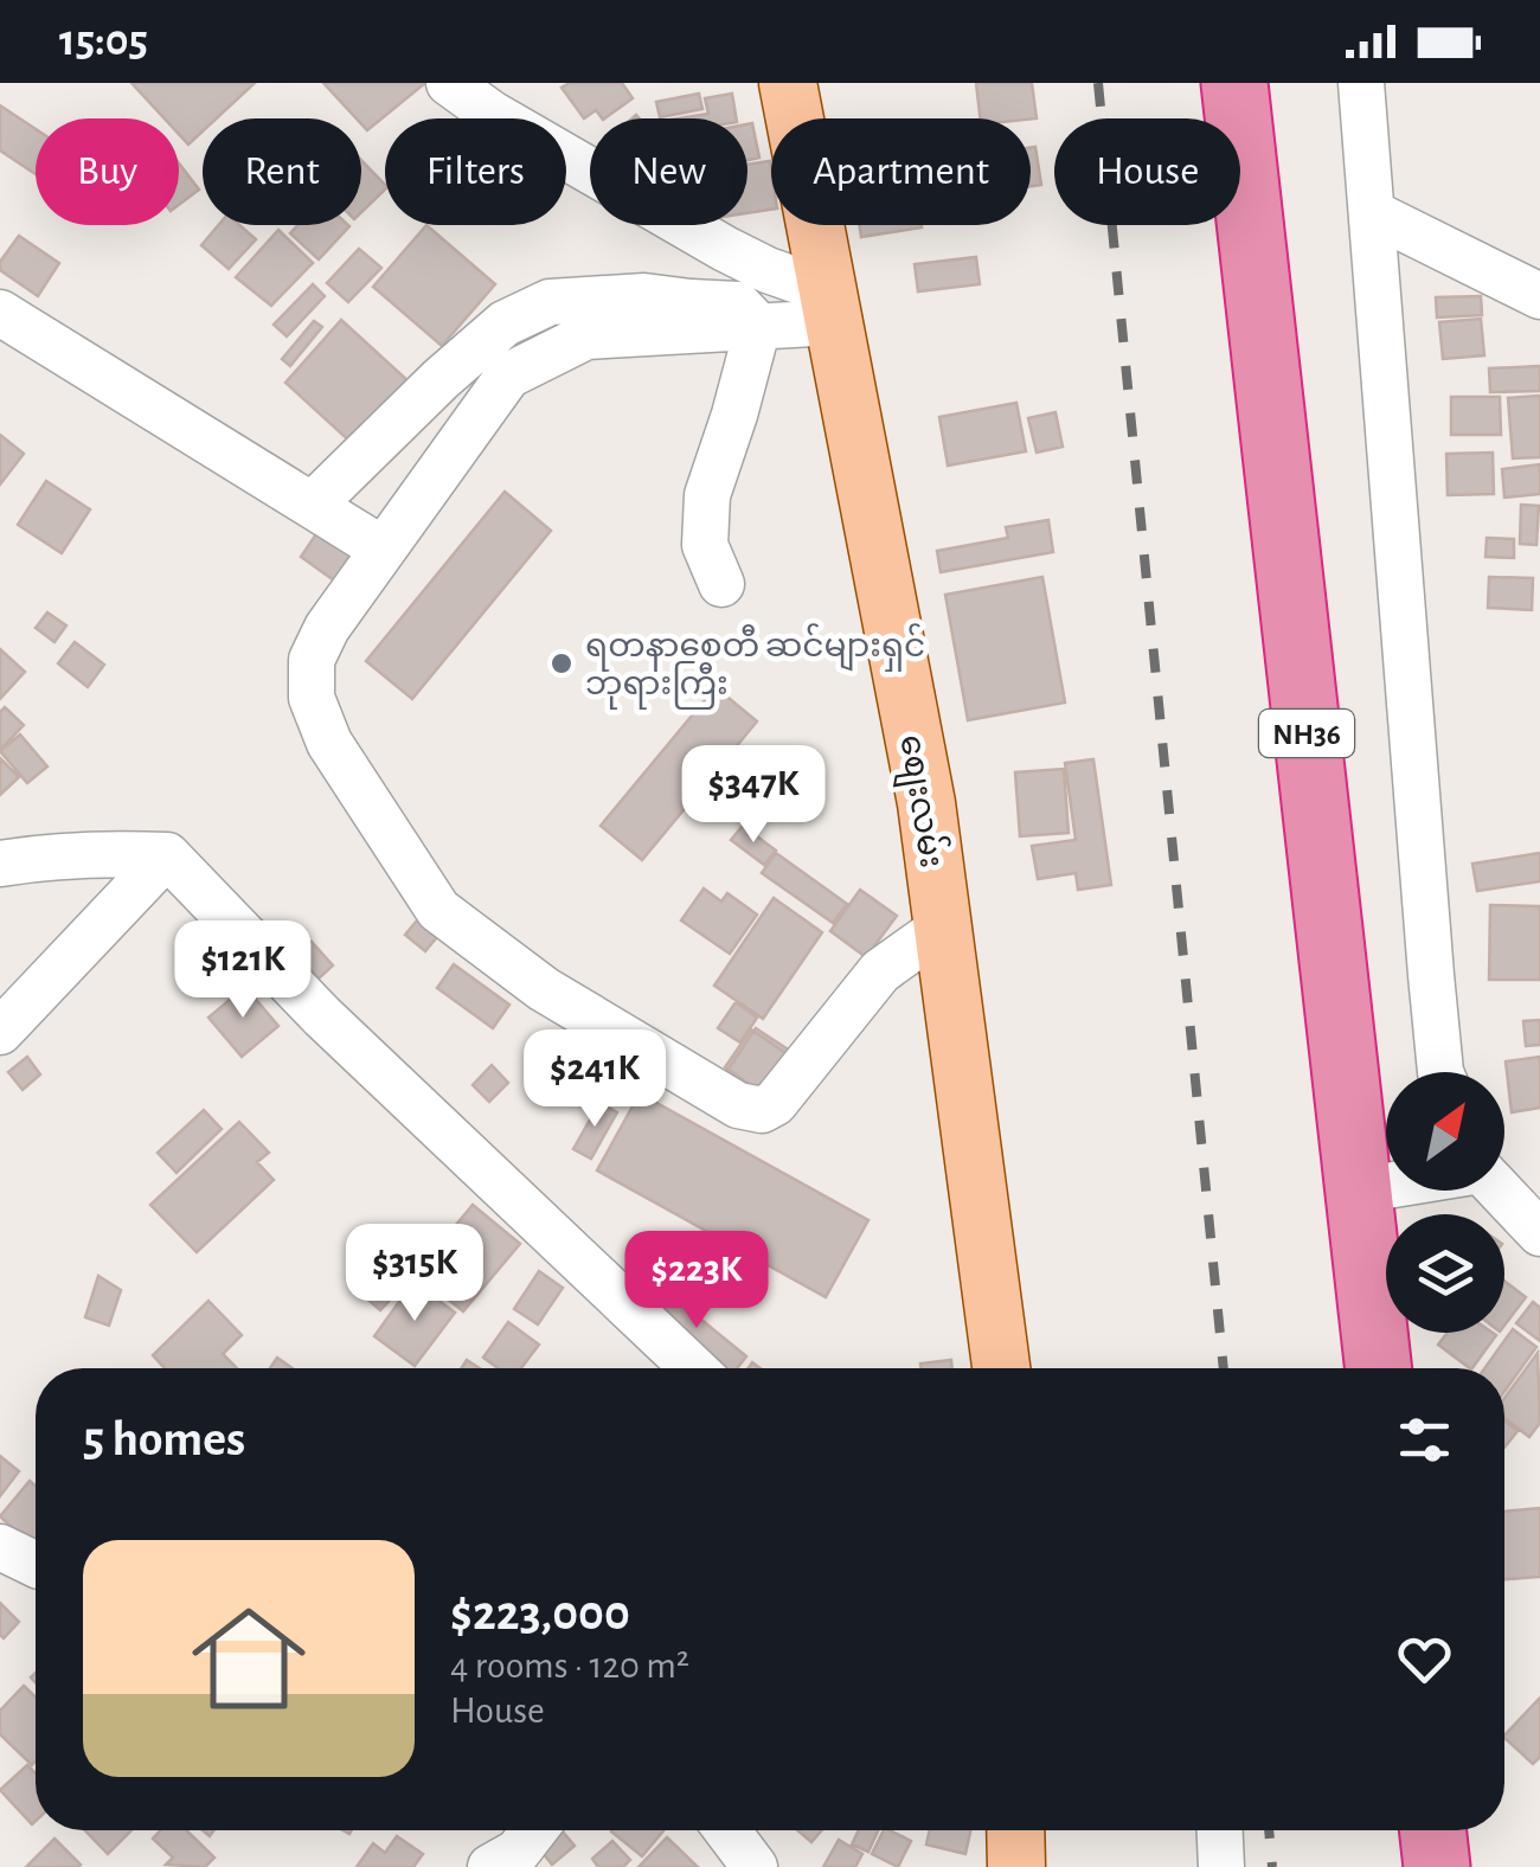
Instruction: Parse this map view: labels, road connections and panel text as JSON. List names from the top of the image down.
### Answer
{
  "streets": {
    "highway": ["NH36"],
    "main road": ["စျေးလမ်း"]
  },
  "places": ["ရတနာစေတီ ဆင်များရှင် ဘုရားကြီး"],
  "north": "top right",
  "page": {
    "status": "15:05",
    "chip": [
      "Buy",
      "Rent",
      "Filters",
      "New",
      "Apartment",
      "House"
    ],
    "price": [
      "$347K",
      "$121K",
      "$241K",
      "$315K",
      "$223K"
    ],
    "heading": "5 homes",
    "list": [
      {
        "name": "$223,000",
        "note": "4 rooms · 120 m² · House"
      }
    ]
  }
}
